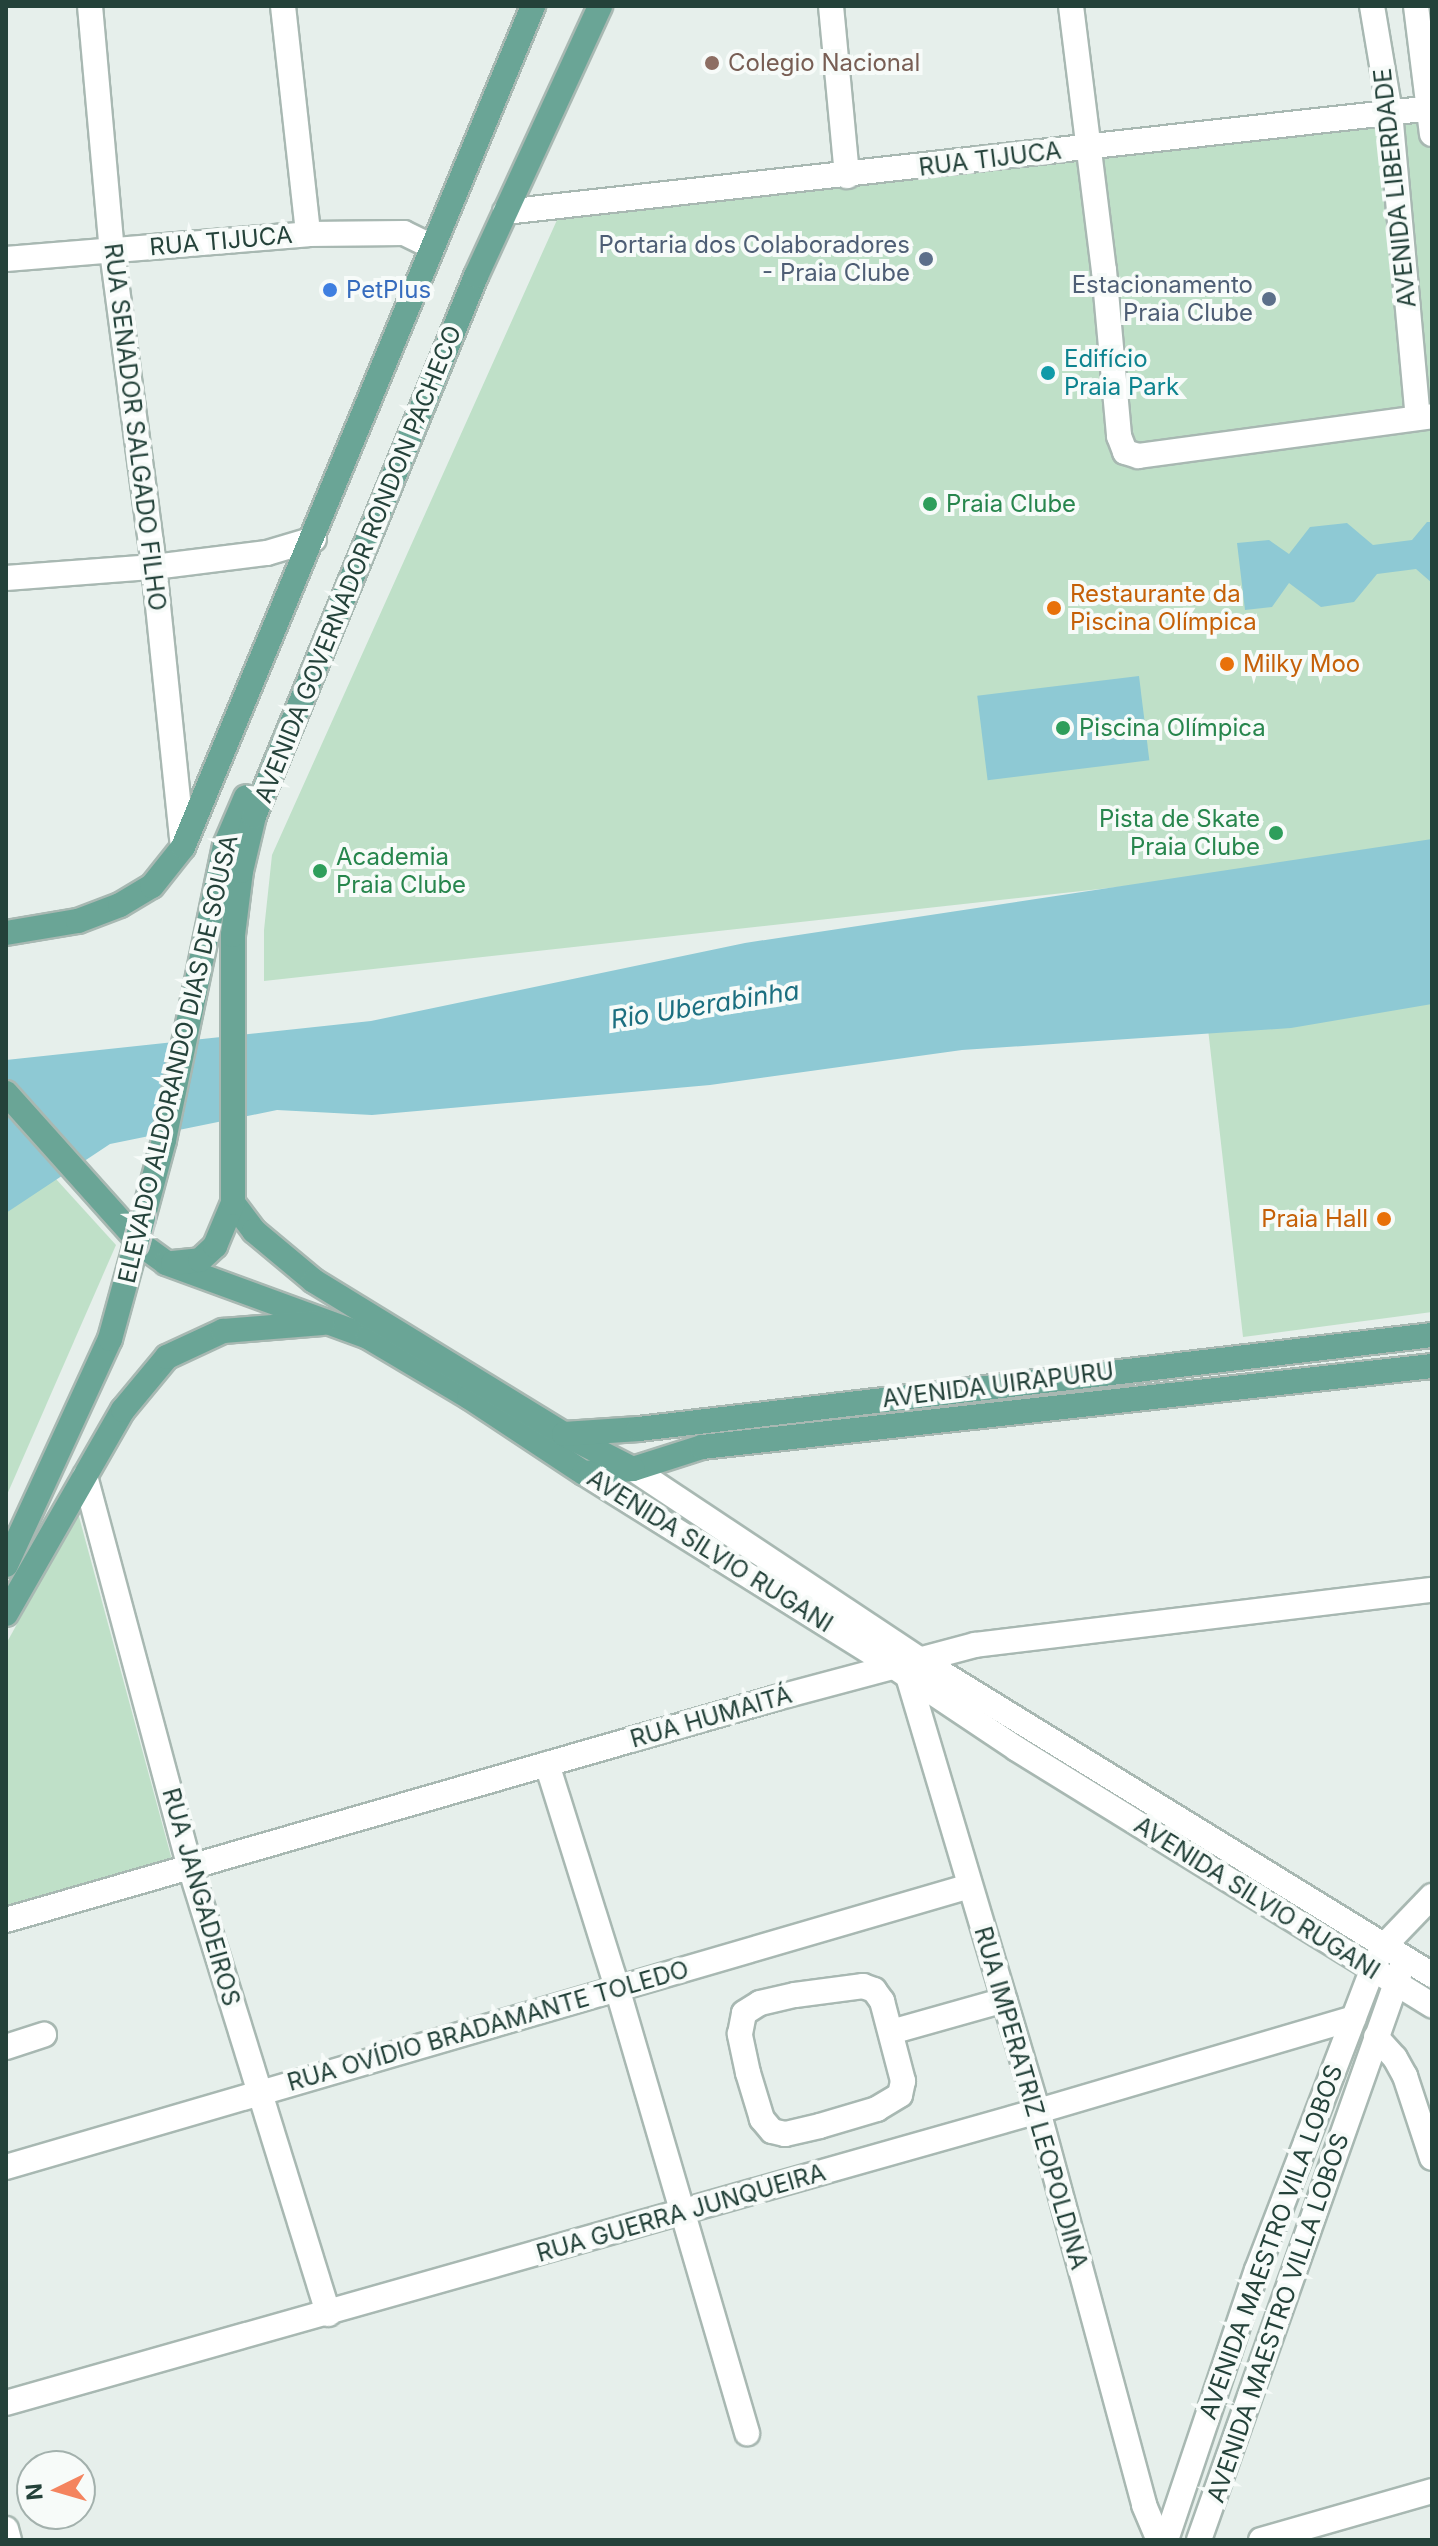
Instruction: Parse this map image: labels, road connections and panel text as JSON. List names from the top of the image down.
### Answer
{
  "streets": {
    "main road": [
      "AVENIDA GOVERNADOR RONDON PACHECO",
      "ELEVADO ALDORANDO DIAS DE SOUSA",
      "AVENIDA UIRAPURU",
      "AVENIDA SILVIO RUGANI"
    ],
    "street": [
      "RUA TIJUCA",
      "AVENIDA LIBERDADE",
      "RUA SENADOR SALGADO FILHO",
      "RUA HUMAITÁ",
      "RUA JANGADEIROS",
      "RUA OVÍDIO BRADAMANTE TOLEDO",
      "RUA IMPERATRIZ LEOPOLDINA",
      "RUA GUERRA JUNQUEIRA",
      "AVENIDA MAESTRO VILA LOBOS",
      "AVENIDA MAESTRO VILLA LOBOS"
    ]
  },
  "crossings": [
    ["RUA TIJUCA", "AVENIDA LIBERDADE"],
    ["RUA TIJUCA", "RUA SENADOR SALGADO FILHO"],
    ["RUA TIJUCA", "AVENIDA GOVERNADOR RONDON PACHECO"],
    ["RUA SENADOR SALGADO FILHO", "AVENIDA GOVERNADOR RONDON PACHECO"],
    ["AVENIDA GOVERNADOR RONDON PACHECO", "ELEVADO ALDORANDO DIAS DE SOUSA"],
    ["AVENIDA GOVERNADOR RONDON PACHECO", "AVENIDA SILVIO RUGANI"],
    ["AVENIDA UIRAPURU", "AVENIDA SILVIO RUGANI"],
    ["AVENIDA SILVIO RUGANI", "RUA HUMAITÁ"],
    ["AVENIDA SILVIO RUGANI", "RUA IMPERATRIZ LEOPOLDINA"],
    ["AVENIDA SILVIO RUGANI", "AVENIDA MAESTRO VILA LOBOS"],
    ["AVENIDA SILVIO RUGANI", "AVENIDA MAESTRO VILLA LOBOS"],
    ["RUA HUMAITÁ", "RUA JANGADEIROS"],
    ["RUA HUMAITÁ", "RUA IMPERATRIZ LEOPOLDINA"],
    ["RUA JANGADEIROS", "RUA OVÍDIO BRADAMANTE TOLEDO"],
    ["RUA JANGADEIROS", "RUA GUERRA JUNQUEIRA"],
    ["RUA OVÍDIO BRADAMANTE TOLEDO", "RUA IMPERATRIZ LEOPOLDINA"],
    ["RUA IMPERATRIZ LEOPOLDINA", "RUA GUERRA JUNQUEIRA"],
    ["RUA GUERRA JUNQUEIRA", "AVENIDA MAESTRO VILA LOBOS"]
  ],
  "water": ["Rio Uberabinha"],
  "places": [
    "Colegio Nacional",
    "Portaria dos Colaboradores - Praia Clube",
    "PetPlus",
    "Estacionamento Praia Clube",
    "Edifício Praia Park",
    "Praia Clube",
    "Restaurante da Piscina Olímpica",
    "Milky Moo",
    "Piscina Olímpica",
    "Pista de Skate Praia Clube",
    "Academia Praia Clube",
    "Praia Hall"
  ],
  "north": "left"
}
